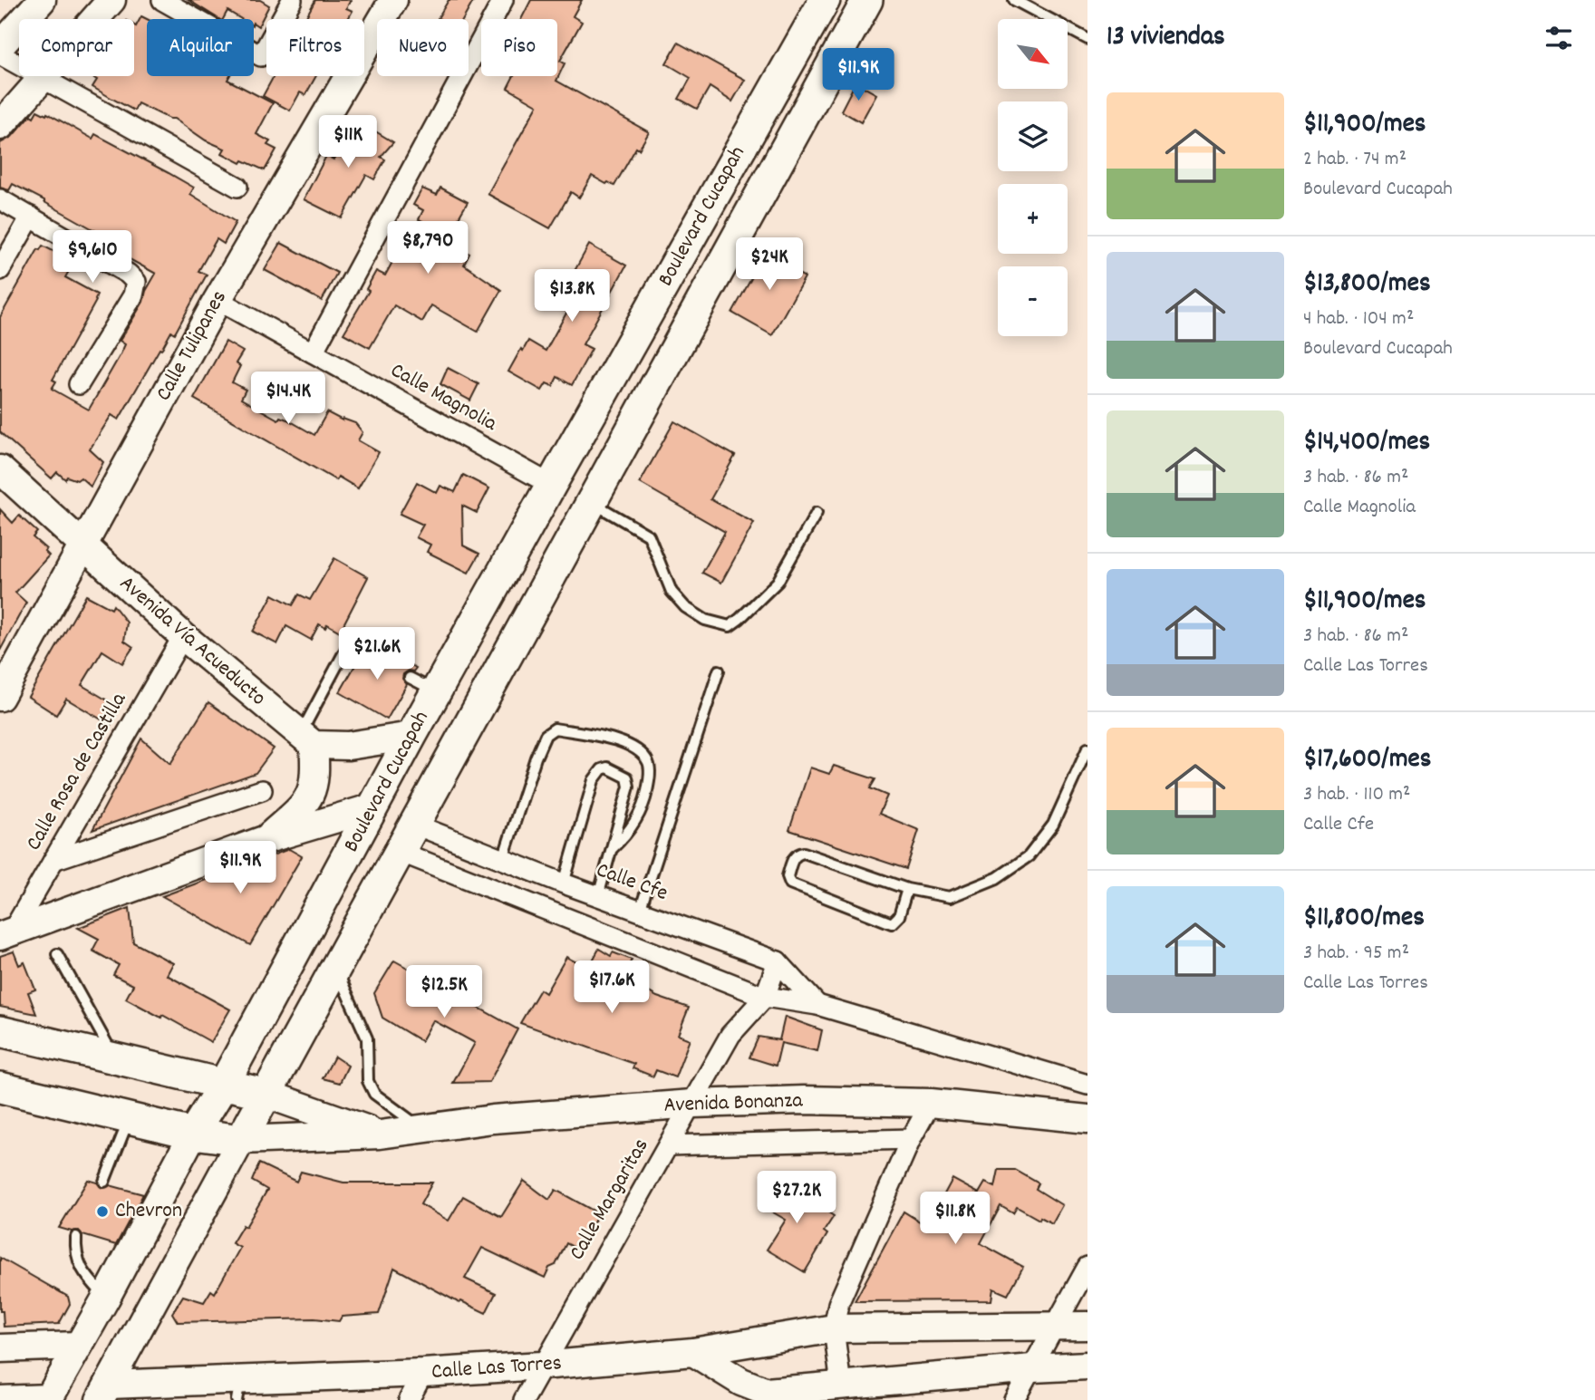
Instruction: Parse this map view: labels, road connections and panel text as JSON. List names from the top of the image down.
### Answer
{
  "streets": {
    "main road": ["Boulevard Cucapah"],
    "street": [
      "Calle Tulipanes",
      "Calle Magnolia",
      "Avenida Vía Acueducto",
      "Calle Rosa de Castilla",
      "Calle Cfe",
      "Avenida Bonanza",
      "Calle Margaritas",
      "Calle Las Torres"
    ]
  },
  "crossings": [
    ["Boulevard Cucapah", "Calle Magnolia"],
    ["Boulevard Cucapah", "Calle Cfe"],
    ["Boulevard Cucapah", "Avenida Bonanza"],
    ["Boulevard Cucapah", "Calle Las Torres"],
    ["Calle Tulipanes", "Calle Magnolia"],
    ["Calle Tulipanes", "Avenida Vía Acueducto"],
    ["Avenida Vía Acueducto", "Calle Rosa de Castilla"],
    ["Calle Cfe", "Calle Margaritas"],
    ["Avenida Bonanza", "Calle Margaritas"],
    ["Calle Margaritas", "Calle Las Torres"]
  ],
  "places": ["Chevron"],
  "north": "bottom right",
  "page": {
    "heading": "13 viviendas",
    "map_buttons": ["+", "−"],
    "chip": [
      "Comprar",
      "Alquilar",
      "Filtros",
      "Nuevo",
      "Piso"
    ],
    "price": [
      "$11.9K",
      "$11K",
      "$8,790",
      "$9,610",
      "$24K",
      "$13.8K",
      "$14.4K",
      "$21.6K",
      "$11.9K",
      "$17.6K",
      "$12.5K",
      "$27.2K",
      "$11.8K"
    ],
    "list": [
      {
        "name": "$11,900/mes",
        "note": "2 hab. · 74 m² · Boulevard Cucapah"
      },
      {
        "name": "$13,800/mes",
        "note": "4 hab. · 104 m² · Boulevard Cucapah"
      },
      {
        "name": "$14,400/mes",
        "note": "3 hab. · 86 m² · Calle Magnolia"
      },
      {
        "name": "$11,900/mes",
        "note": "3 hab. · 86 m² · Calle Las Torres"
      },
      {
        "name": "$17,600/mes",
        "note": "3 hab. · 110 m² · Calle Cfe"
      },
      {
        "name": "$11,800/mes",
        "note": "3 hab. · 95 m² · Calle Las Torres"
      }
    ]
  }
}
